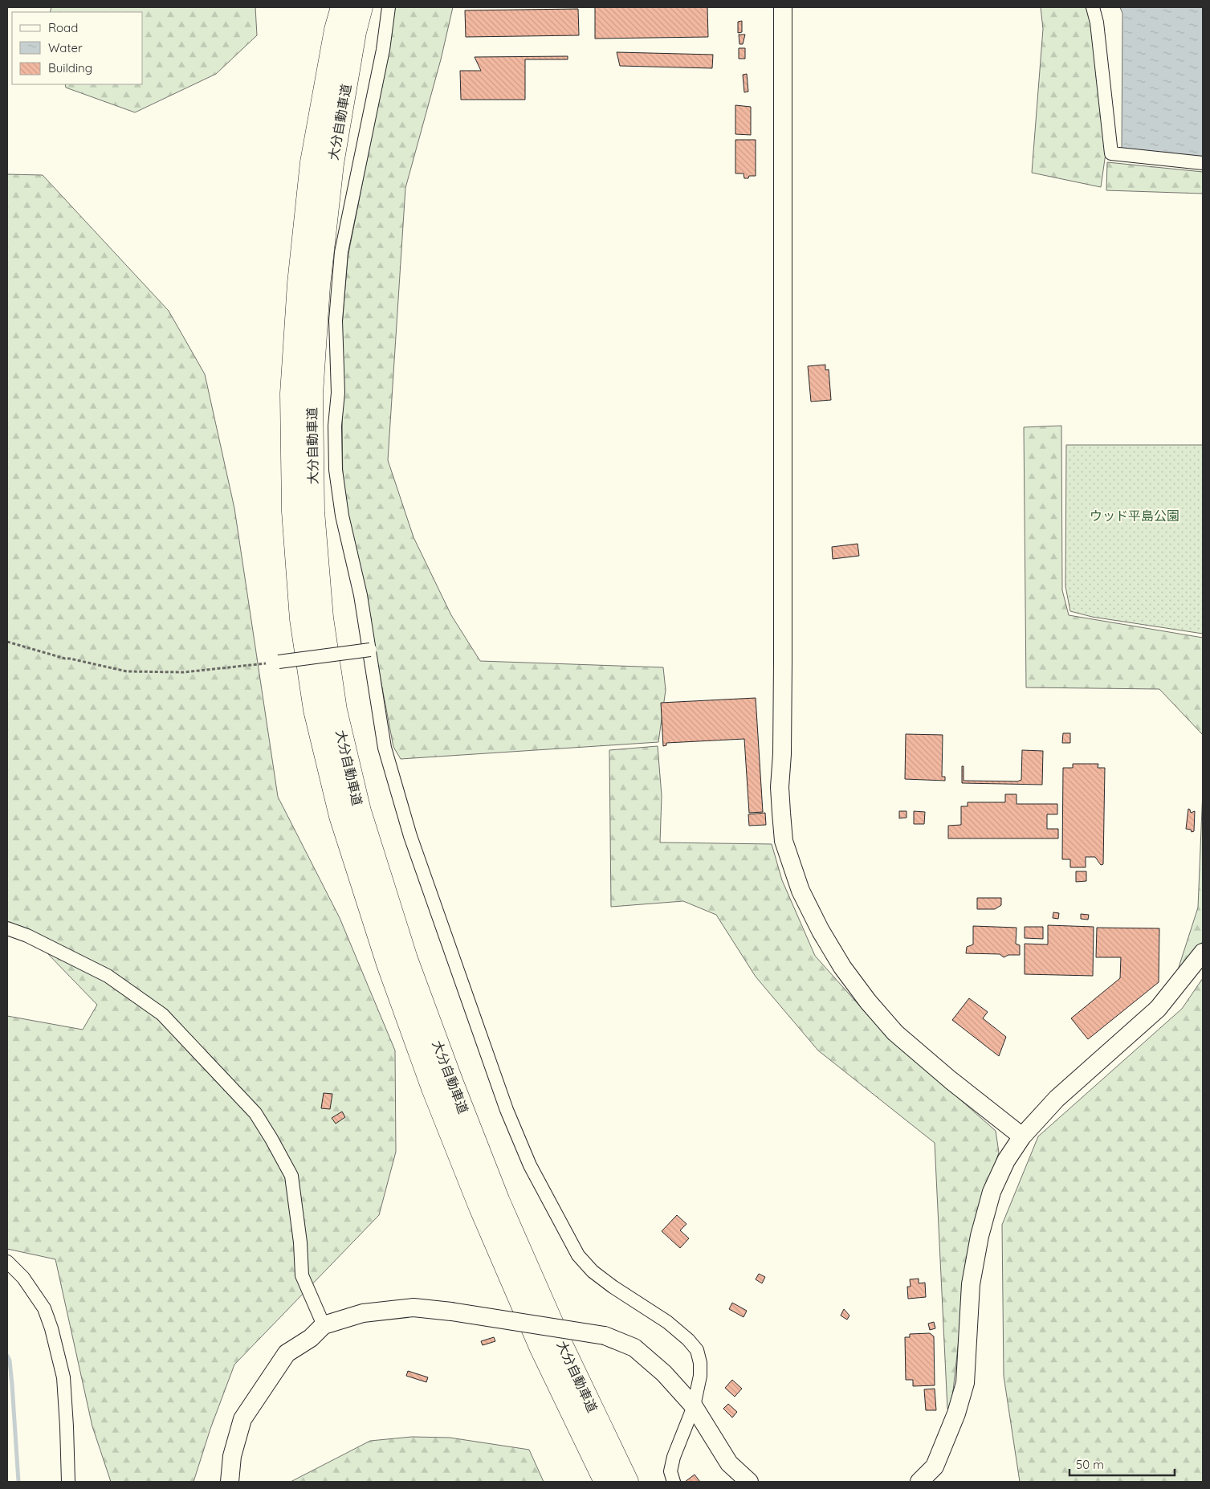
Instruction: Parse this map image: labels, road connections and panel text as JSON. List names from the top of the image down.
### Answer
{
  "streets": {
    "highway": ["大分自動車道"]
  },
  "parks": ["ウッド平島公園"],
  "legend": ["Road", "Water", "Building"],
  "scale_bar": "50 m"
}
